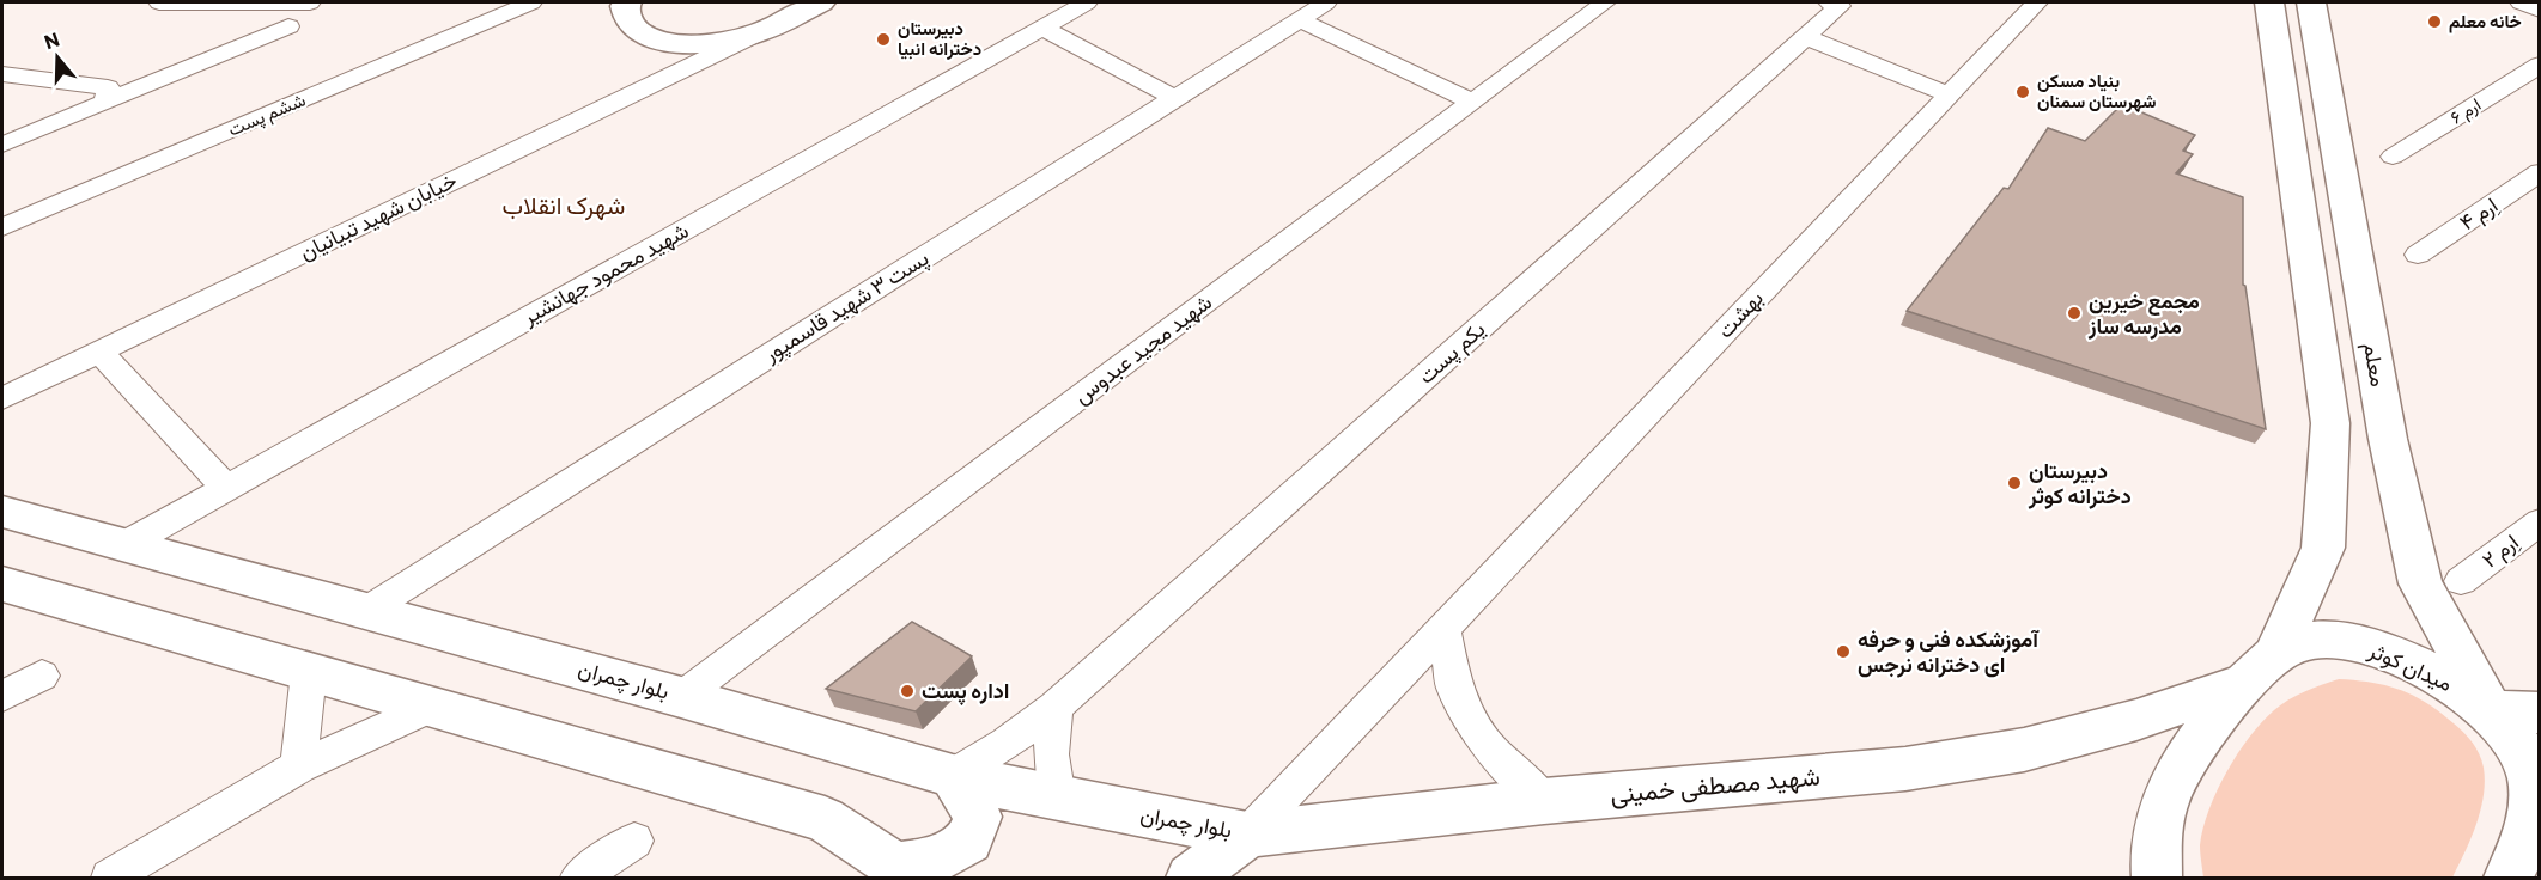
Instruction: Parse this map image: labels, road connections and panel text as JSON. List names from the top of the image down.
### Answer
{
  "streets": {
    "main road": [
      "معلم",
      "میدان کوثر",
      "بلوار چمران",
      "شهید مصطفی خمینی"
    ],
    "street": [
      "ارم ۶",
      "ششم پست",
      "اِرم ۴",
      "خیابان شهید تبیانیان",
      "شهید محمود جهانشیر",
      "پست ۳ شهید قاسمپور",
      "بهشت",
      "شهید مجید عبدوس",
      "یکم پست",
      "اِرم ۲"
    ]
  },
  "crossings": [
    ["شهید محمود جهانشیر", "بلوار چمران"],
    ["پست ۳ شهید قاسمپور", "بلوار چمران"],
    ["بهشت", "بلوار چمران"],
    ["بهشت", "شهید مصطفی خمینی"],
    ["شهید مجید عبدوس", "بلوار چمران"],
    ["یکم پست", "بلوار چمران"],
    ["معلم", "میدان کوثر"],
    ["میدان کوثر", "شهید مصطفی خمینی"],
    ["بلوار چمران", "شهید مصطفی خمینی"]
  ],
  "districts": ["شهرک انقلاب"],
  "places": [
    "خانه معلم",
    "دبیرستان دخترانه انبیا",
    "بنیاد مسکن شهرستان سمنان",
    "مجمع خیرین مدرسه ساز",
    "دبیرستان دخترانه کوثر",
    "آموزشکده فنی و حرفه ای دخترانه نرجس",
    "اداره پست"
  ],
  "north": "top"
}
